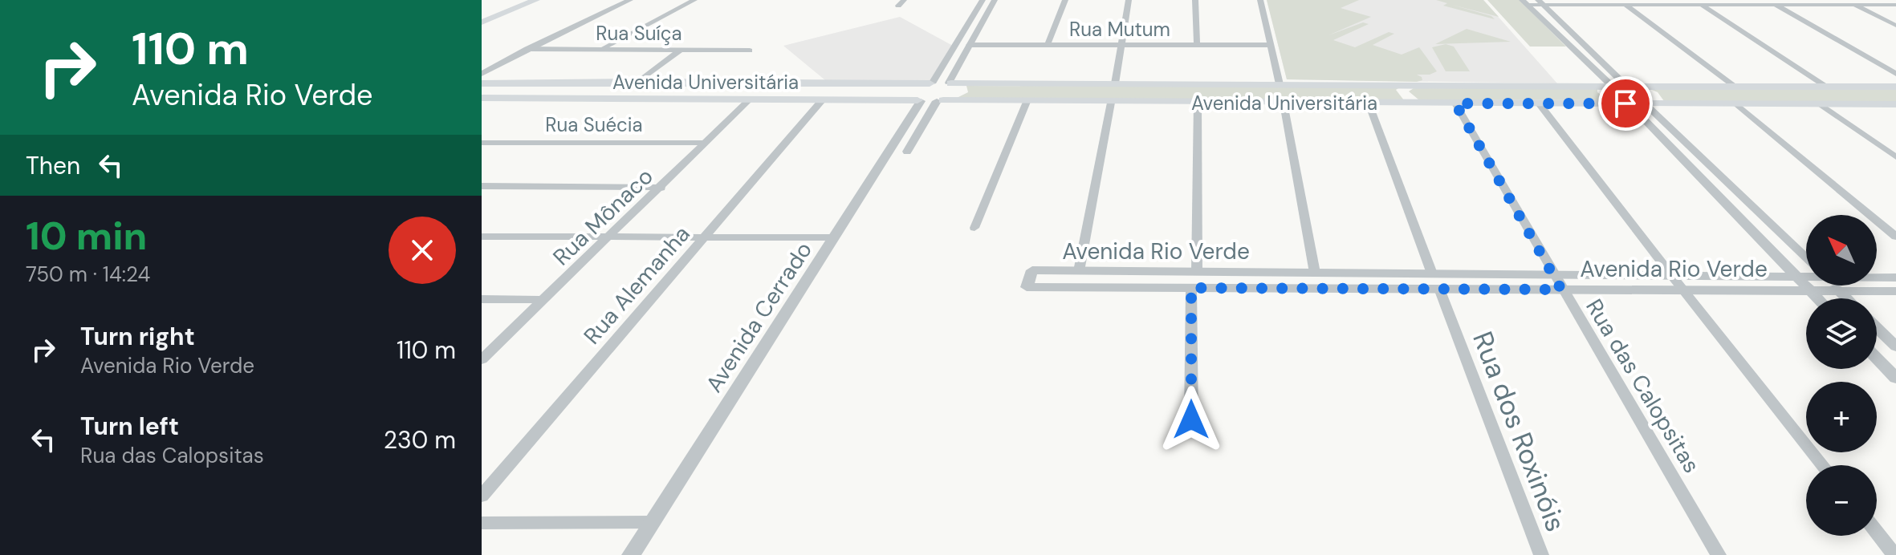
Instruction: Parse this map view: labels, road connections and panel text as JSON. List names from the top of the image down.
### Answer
{
  "streets": {
    "main road": ["Avenida Universitária"],
    "street": [
      "Rua Mutum",
      "Rua Suíça",
      "Rua Suécia",
      "Rua Mônaco",
      "Avenida Rio Verde",
      "Rua Alemanha",
      "Avenida Cerrado",
      "Rua das Calopsitas",
      "Rua dos Roxinóis"
    ]
  },
  "crossings": [
    ["Avenida Universitária", "Rua Mônaco"],
    ["Avenida Universitária", "Rua Alemanha"],
    ["Avenida Universitária", "Avenida Cerrado"],
    ["Avenida Universitária", "Rua das Calopsitas"],
    ["Rua Suécia", "Rua Mônaco"],
    ["Avenida Rio Verde", "Rua das Calopsitas"],
    ["Avenida Rio Verde", "Rua dos Roxinóis"]
  ],
  "north": "top left",
  "page": {
    "turn": ["110 m", "Avenida Rio Verde"],
    "then": "Then",
    "heading": ["10 min", "750 m · 14:24"],
    "map_buttons": ["+", "−"],
    "list": [
      {
        "name": "Turn right",
        "note": "Avenida Rio Verde",
        "value": "110 m"
      },
      {
        "name": "Turn left",
        "note": "Rua das Calopsitas",
        "value": "230 m"
      }
    ]
  }
}
